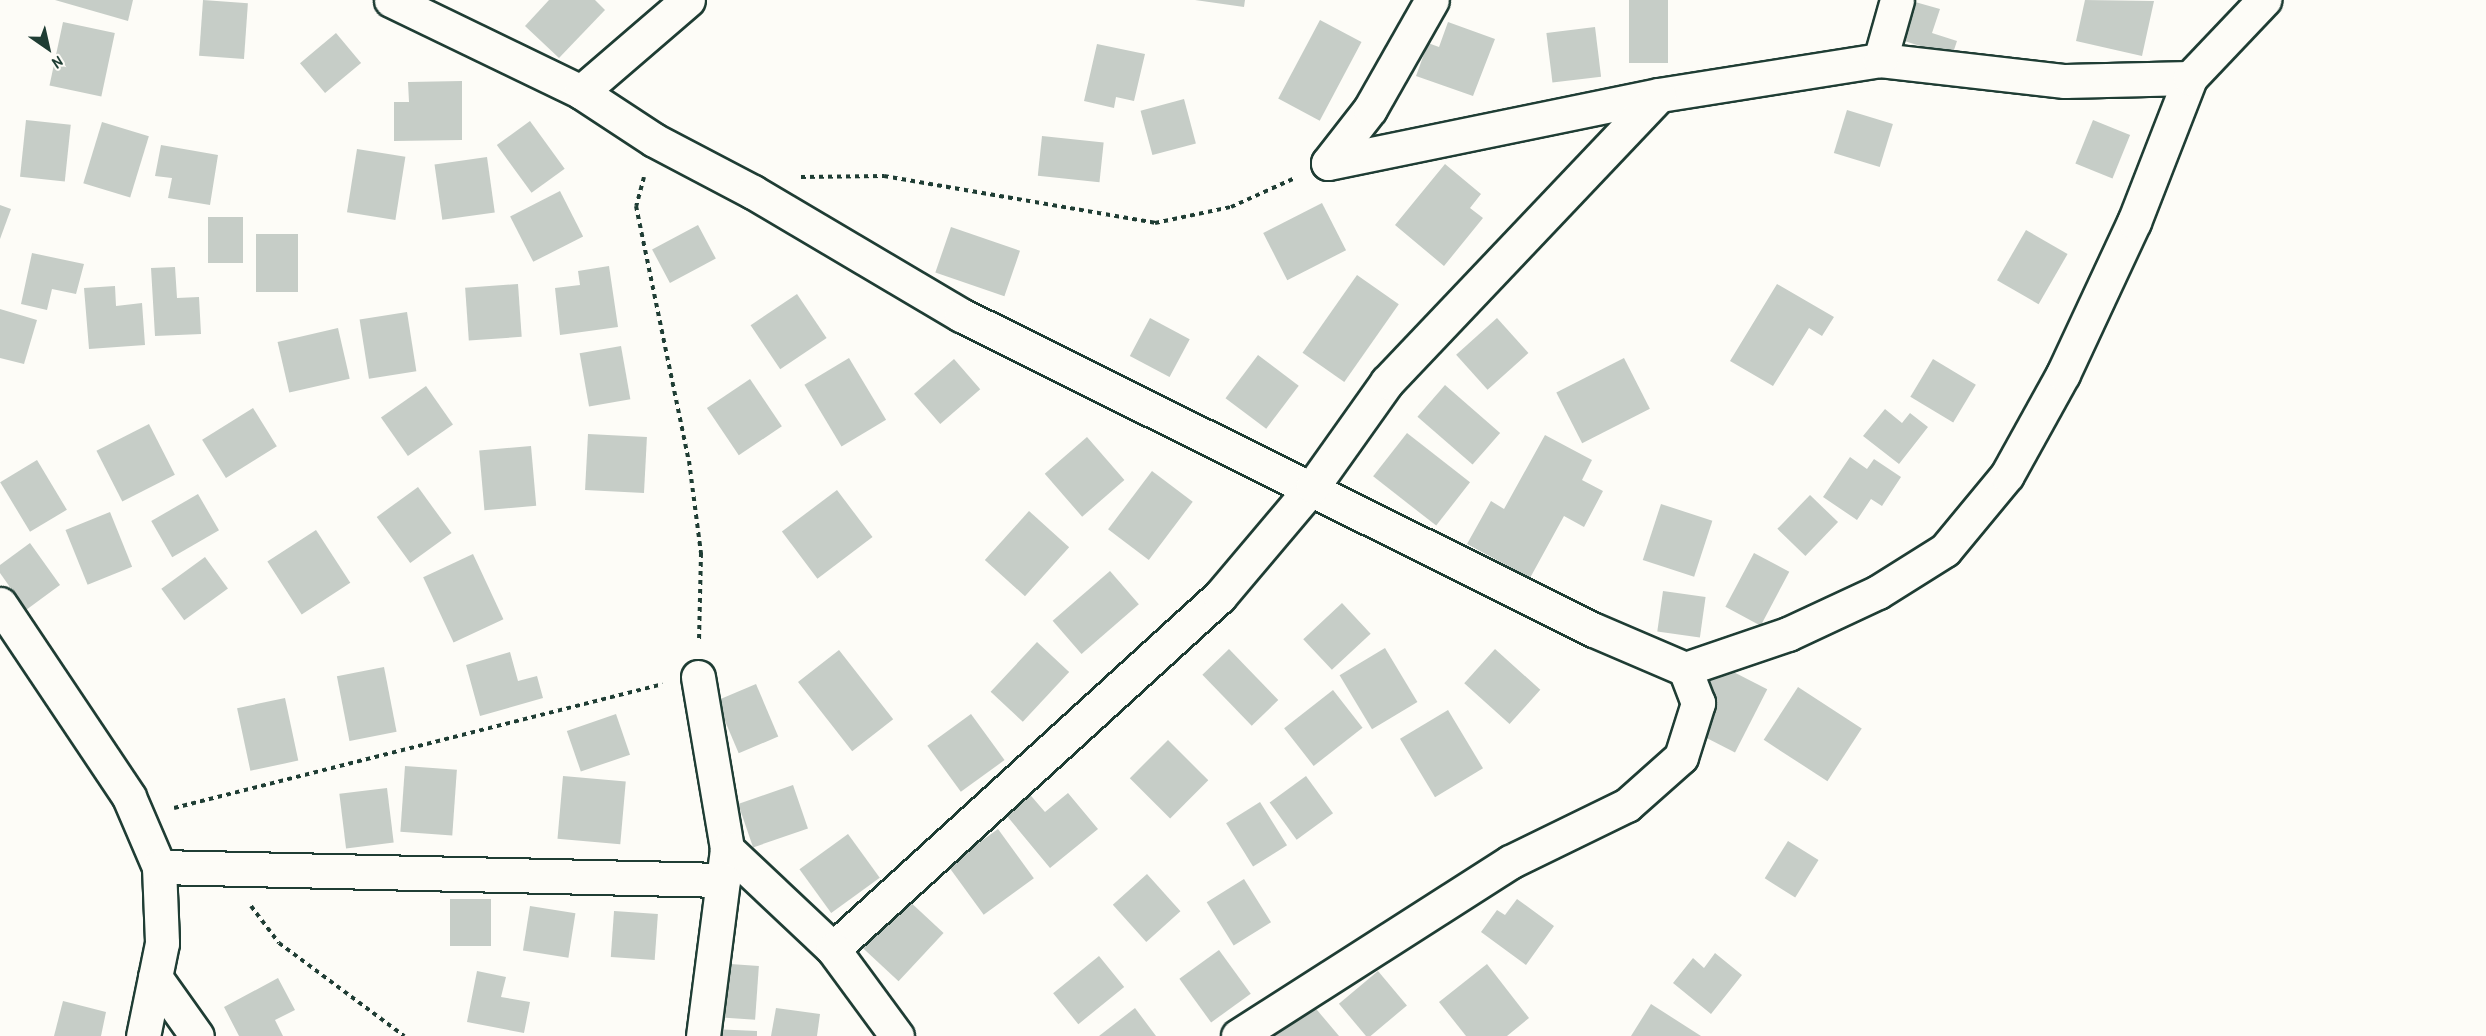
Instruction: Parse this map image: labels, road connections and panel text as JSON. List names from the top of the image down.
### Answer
{
  "north": "bottom right"
}
